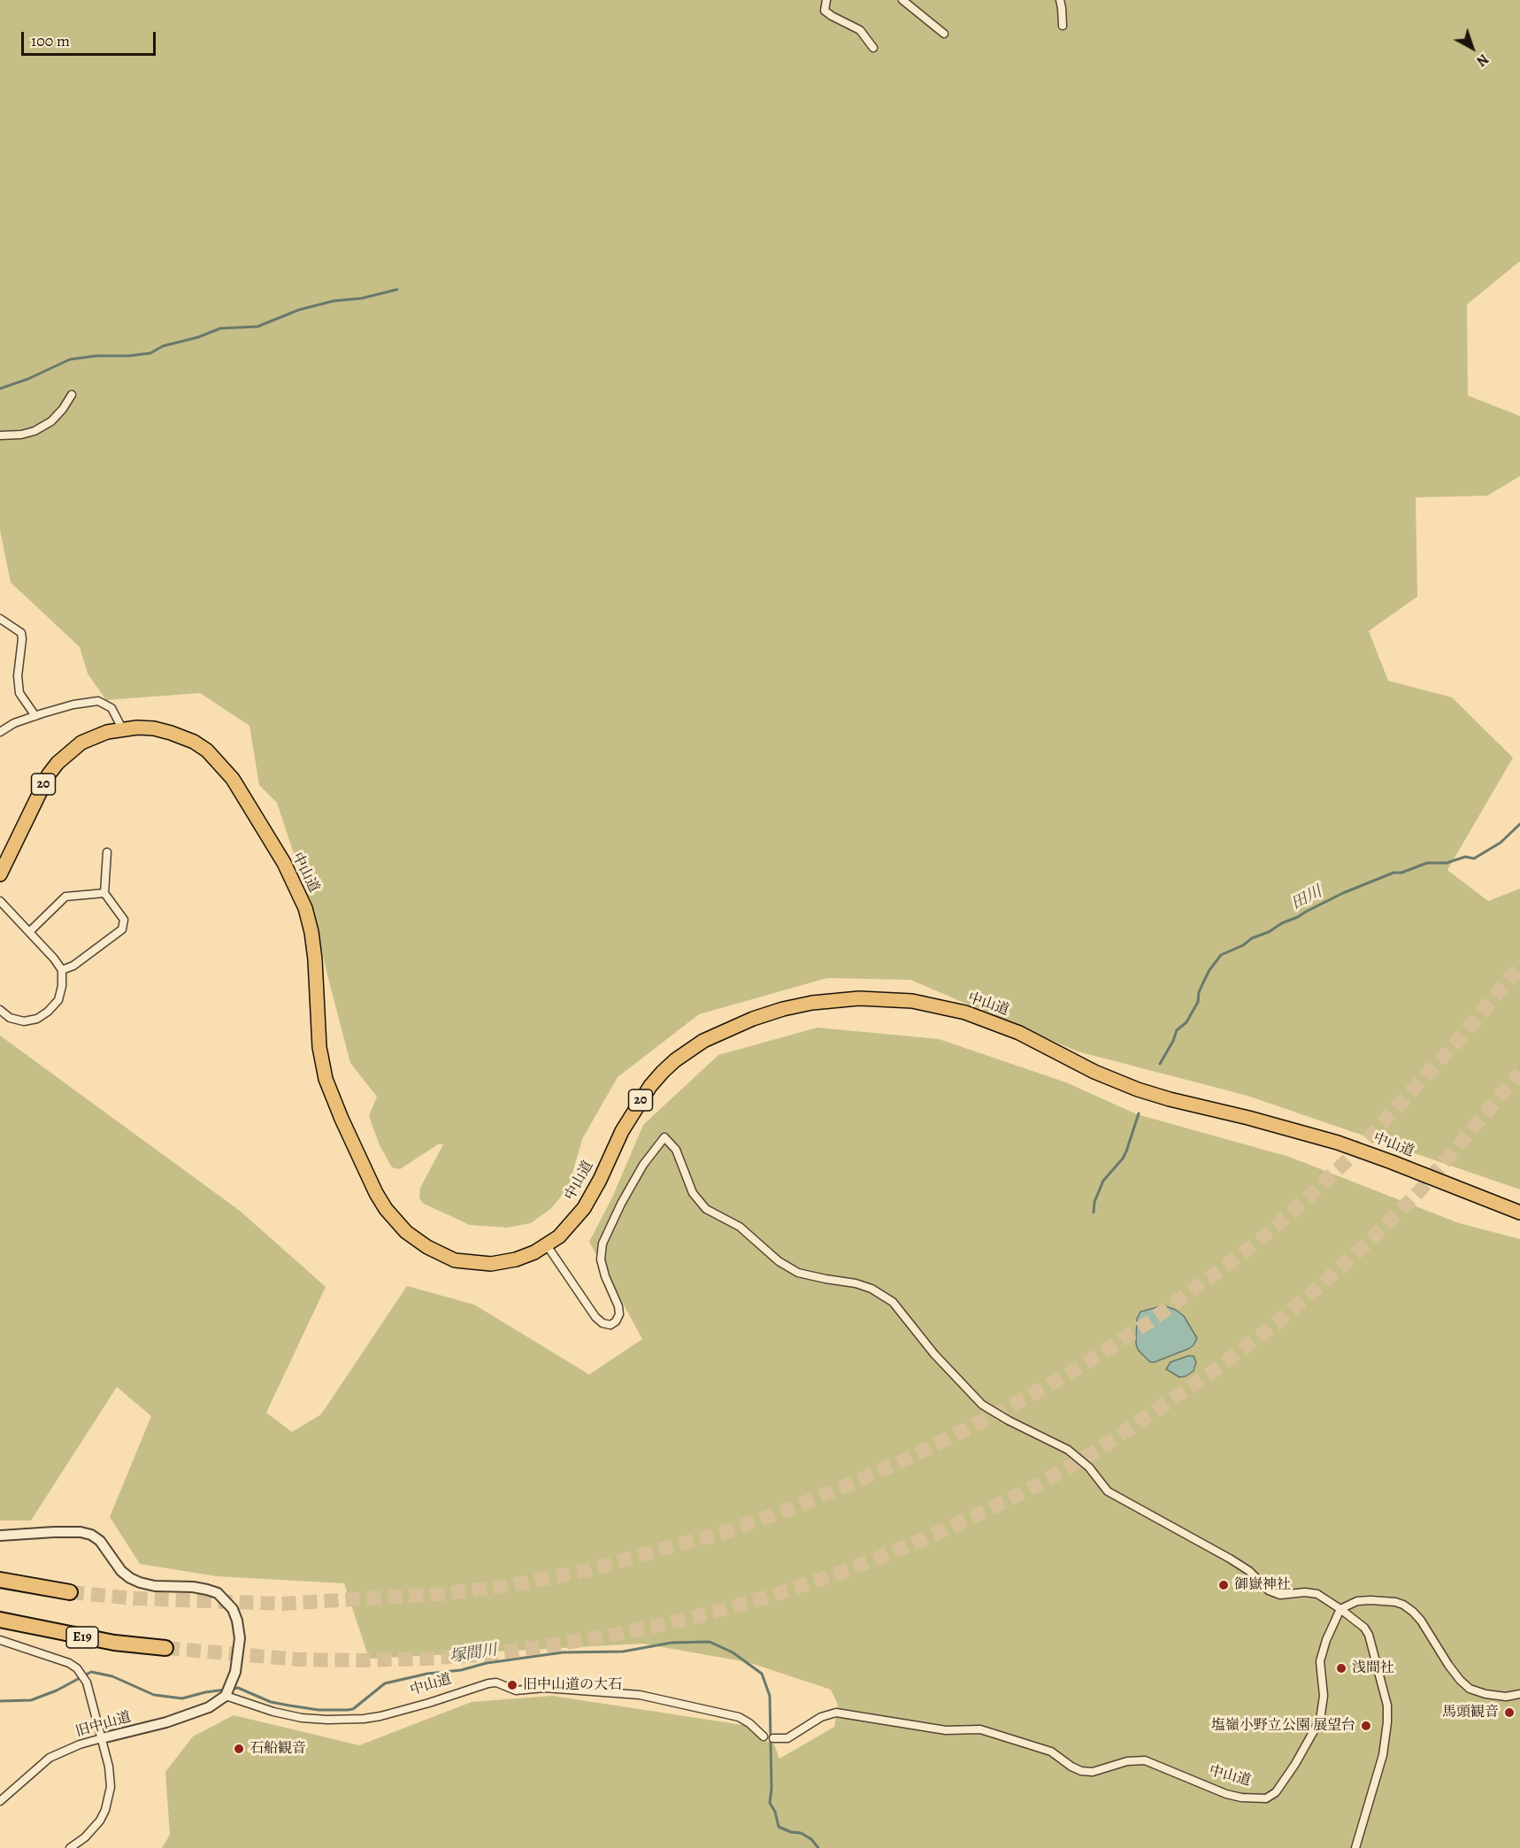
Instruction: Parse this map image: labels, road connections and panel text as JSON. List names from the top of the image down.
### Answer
{
  "streets": {
    "highway": ["20", "中山道", "E19"],
    "street": ["旧中山道"]
  },
  "crossings": [
    ["中山道", "旧中山道"]
  ],
  "water": ["田川", "塚間川"],
  "places": [
    "御嶽神社",
    "浅間社",
    "旧中山道の大石",
    "馬頭観音",
    "塩嶺小野立公園 展望台",
    "石船観音"
  ],
  "scale_bar": "100 m",
  "north": "bottom right"
}
